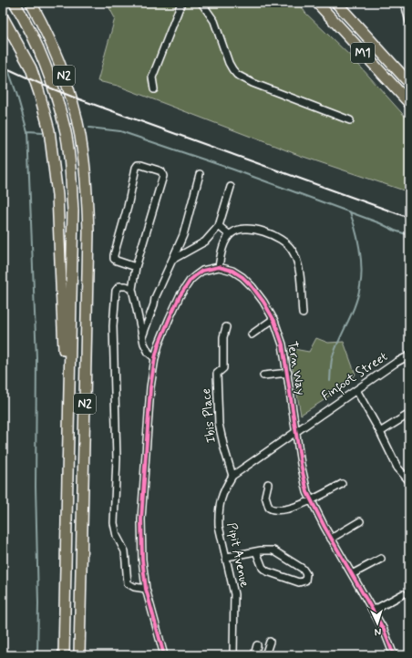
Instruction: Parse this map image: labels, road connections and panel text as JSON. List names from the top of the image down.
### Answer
{
  "streets": {
    "highway": ["M1", "N2"],
    "street": [
      "Tern Way",
      "Finfoot Street",
      "Ibis Place",
      "Pipit Avenue"
    ]
  },
  "crossings": [
    ["Tern Way", "Finfoot Street"],
    ["Tern Way", "Pipit Avenue"],
    ["Finfoot Street", "Pipit Avenue"],
    ["Ibis Place", "Pipit Avenue"]
  ],
  "north": "bottom"
}
